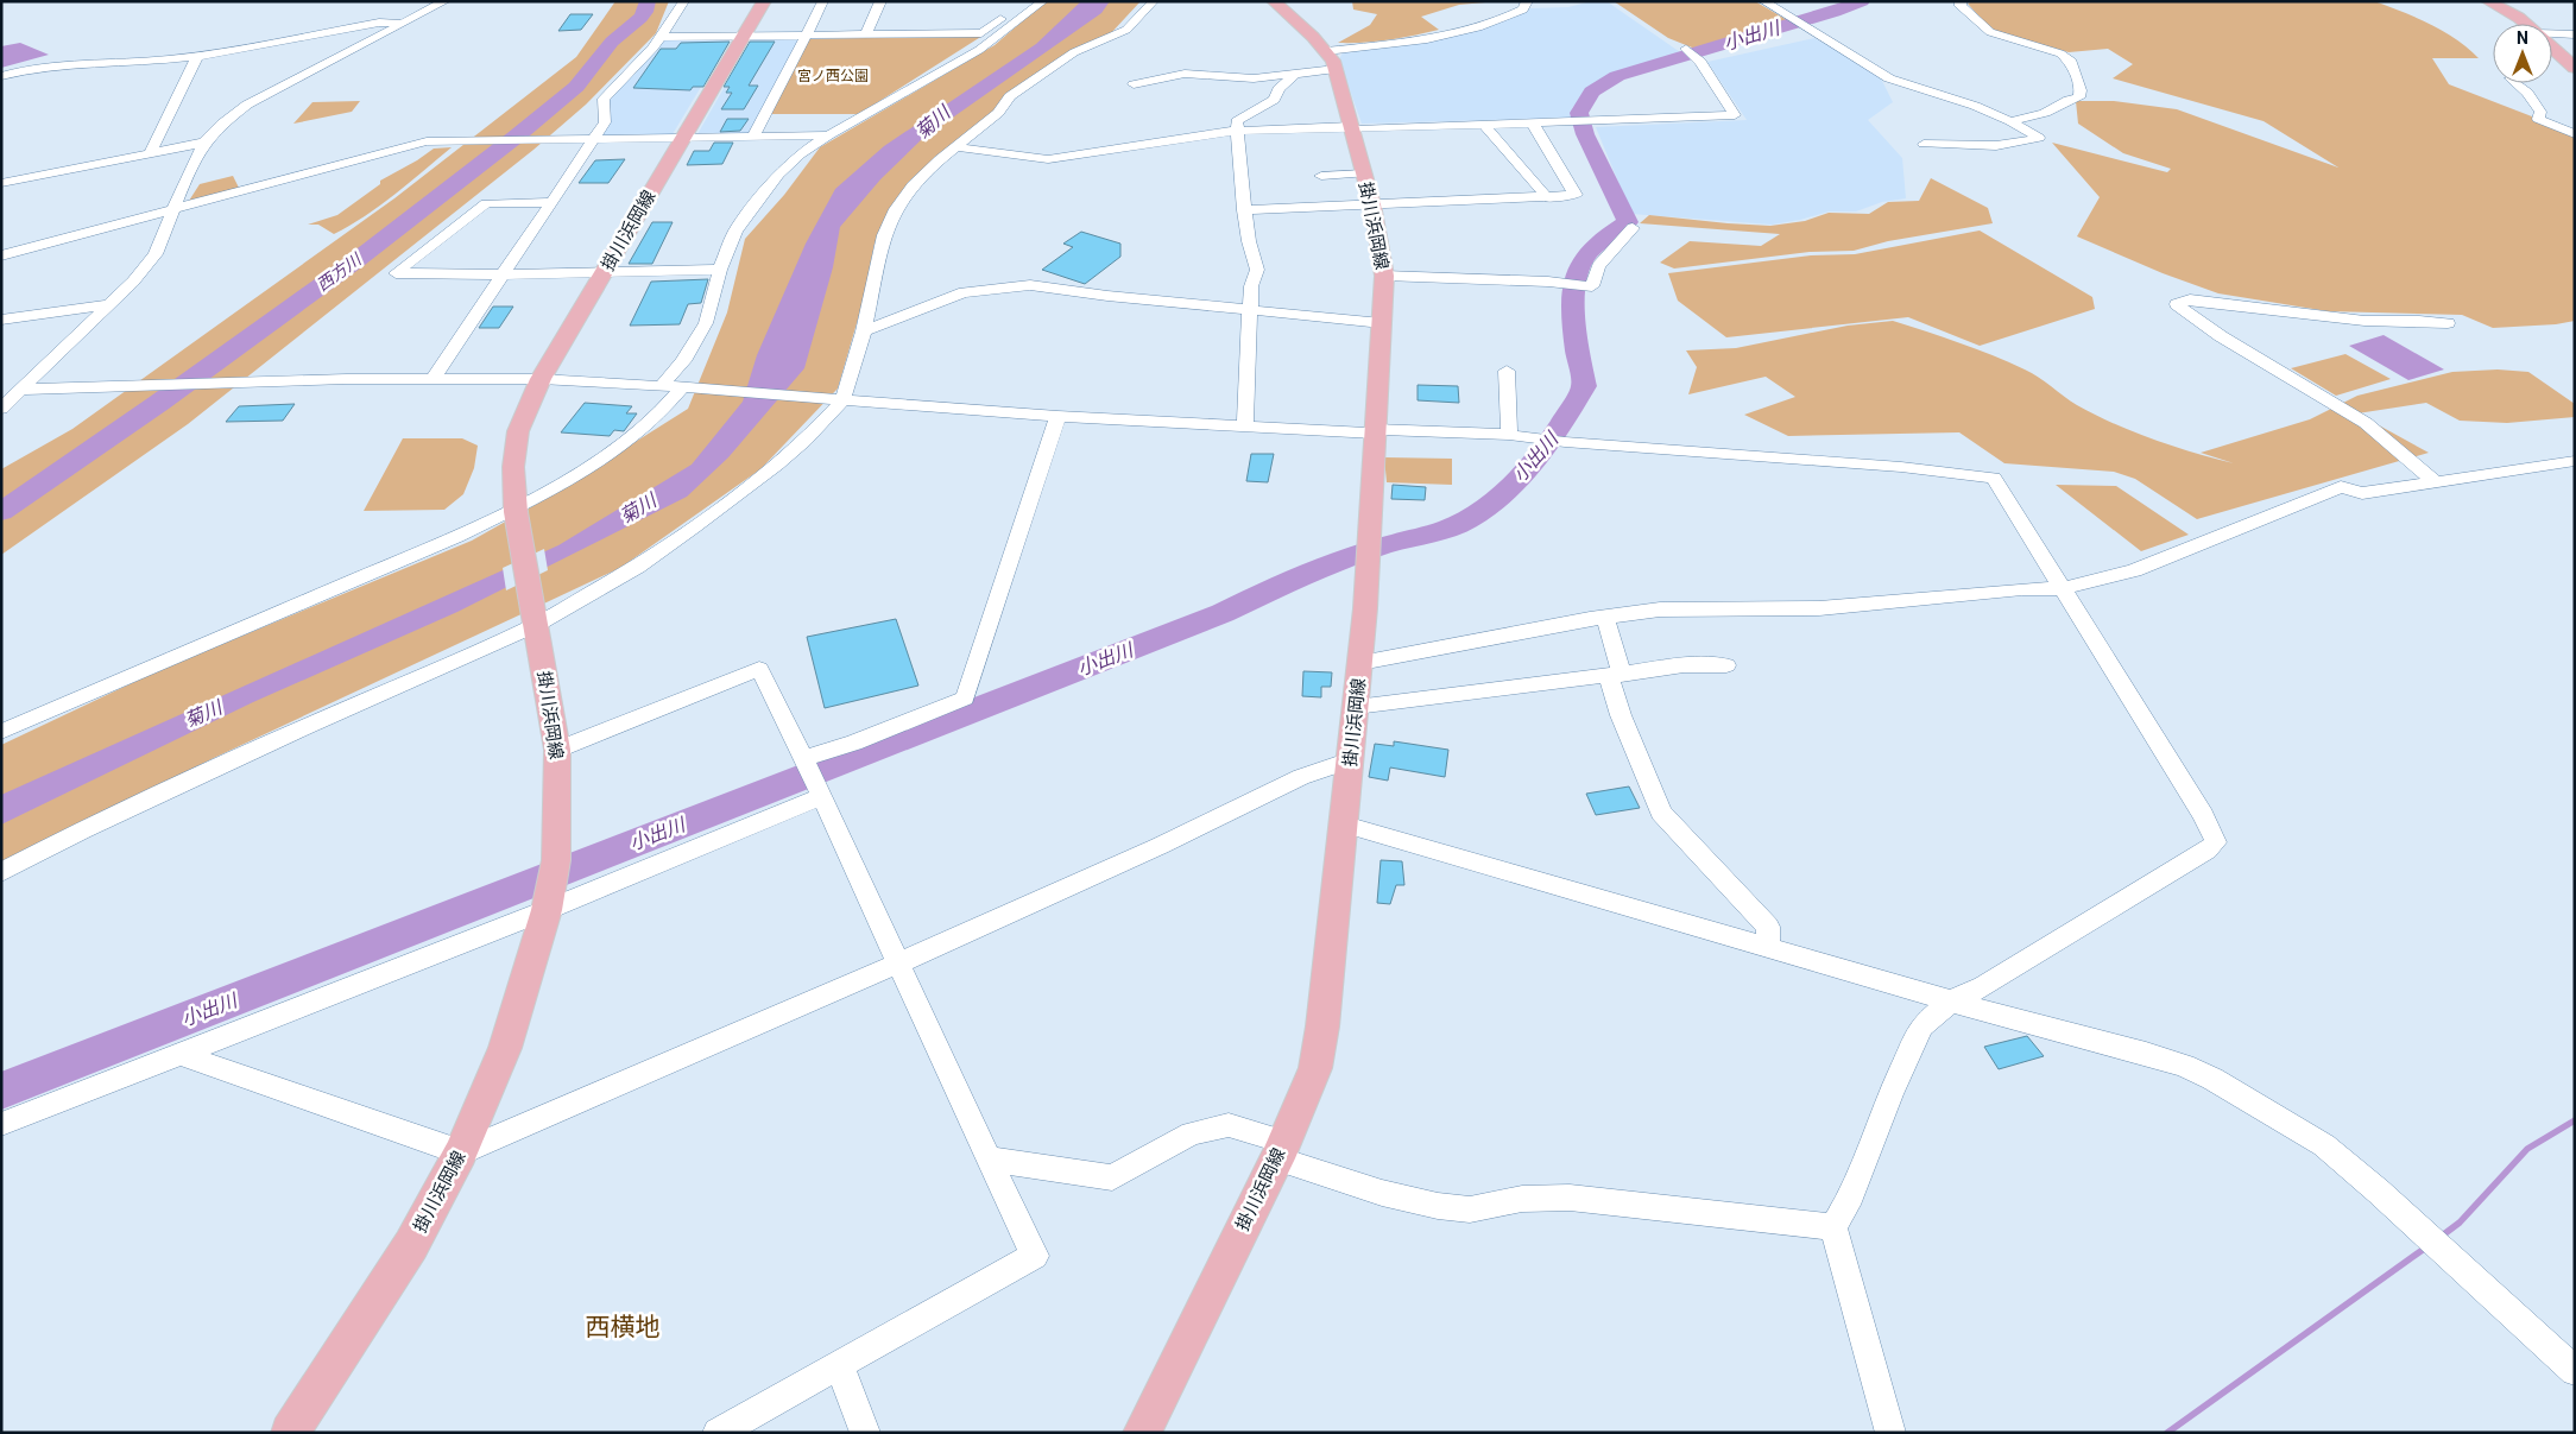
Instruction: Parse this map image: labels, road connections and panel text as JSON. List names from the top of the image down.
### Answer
{
  "streets": {
    "main road": ["掛川浜岡線"]
  },
  "districts": ["西横地"],
  "water": ["小出川", "菊川", "西方川"],
  "parks": ["宮ノ西公園"],
  "north": "top"
}
